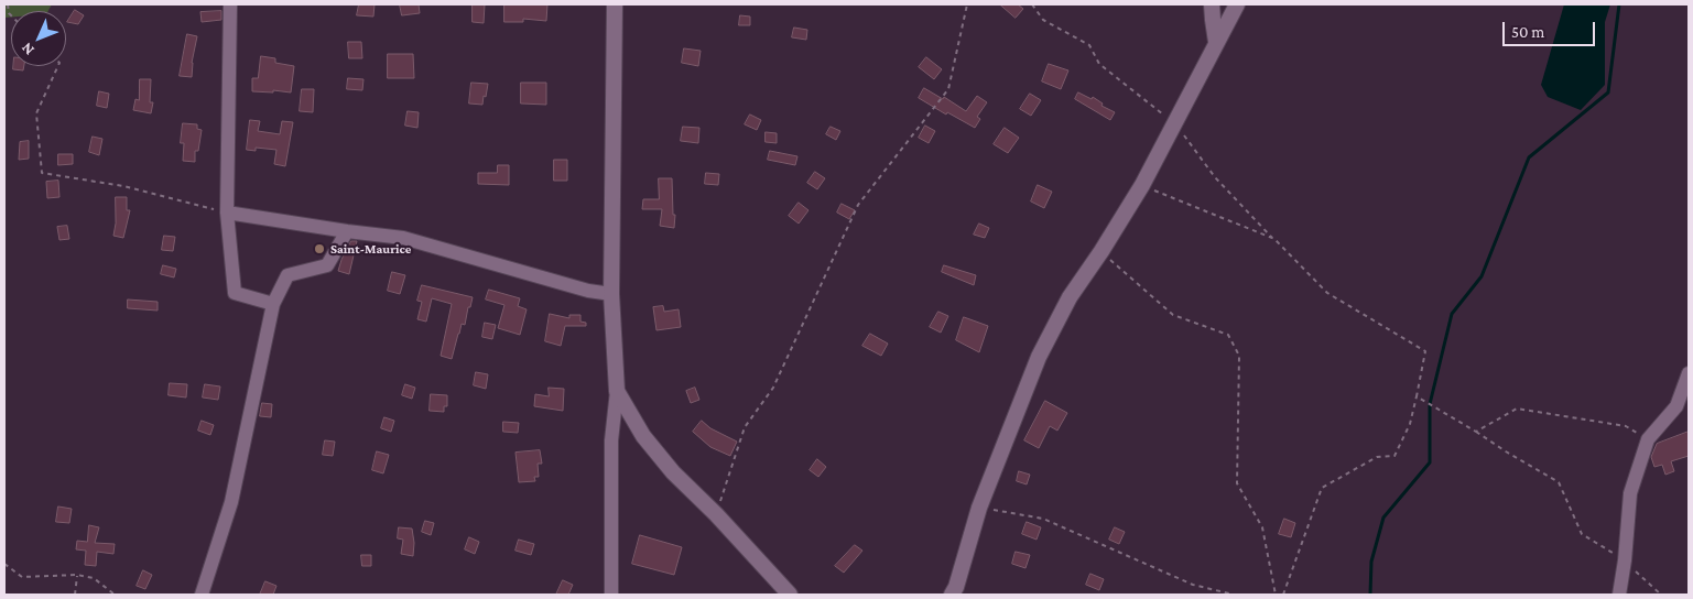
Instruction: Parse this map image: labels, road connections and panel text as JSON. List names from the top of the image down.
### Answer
{
  "places": ["Saint-Maurice"],
  "scale_bar": "50 m",
  "north": "bottom left"
}
